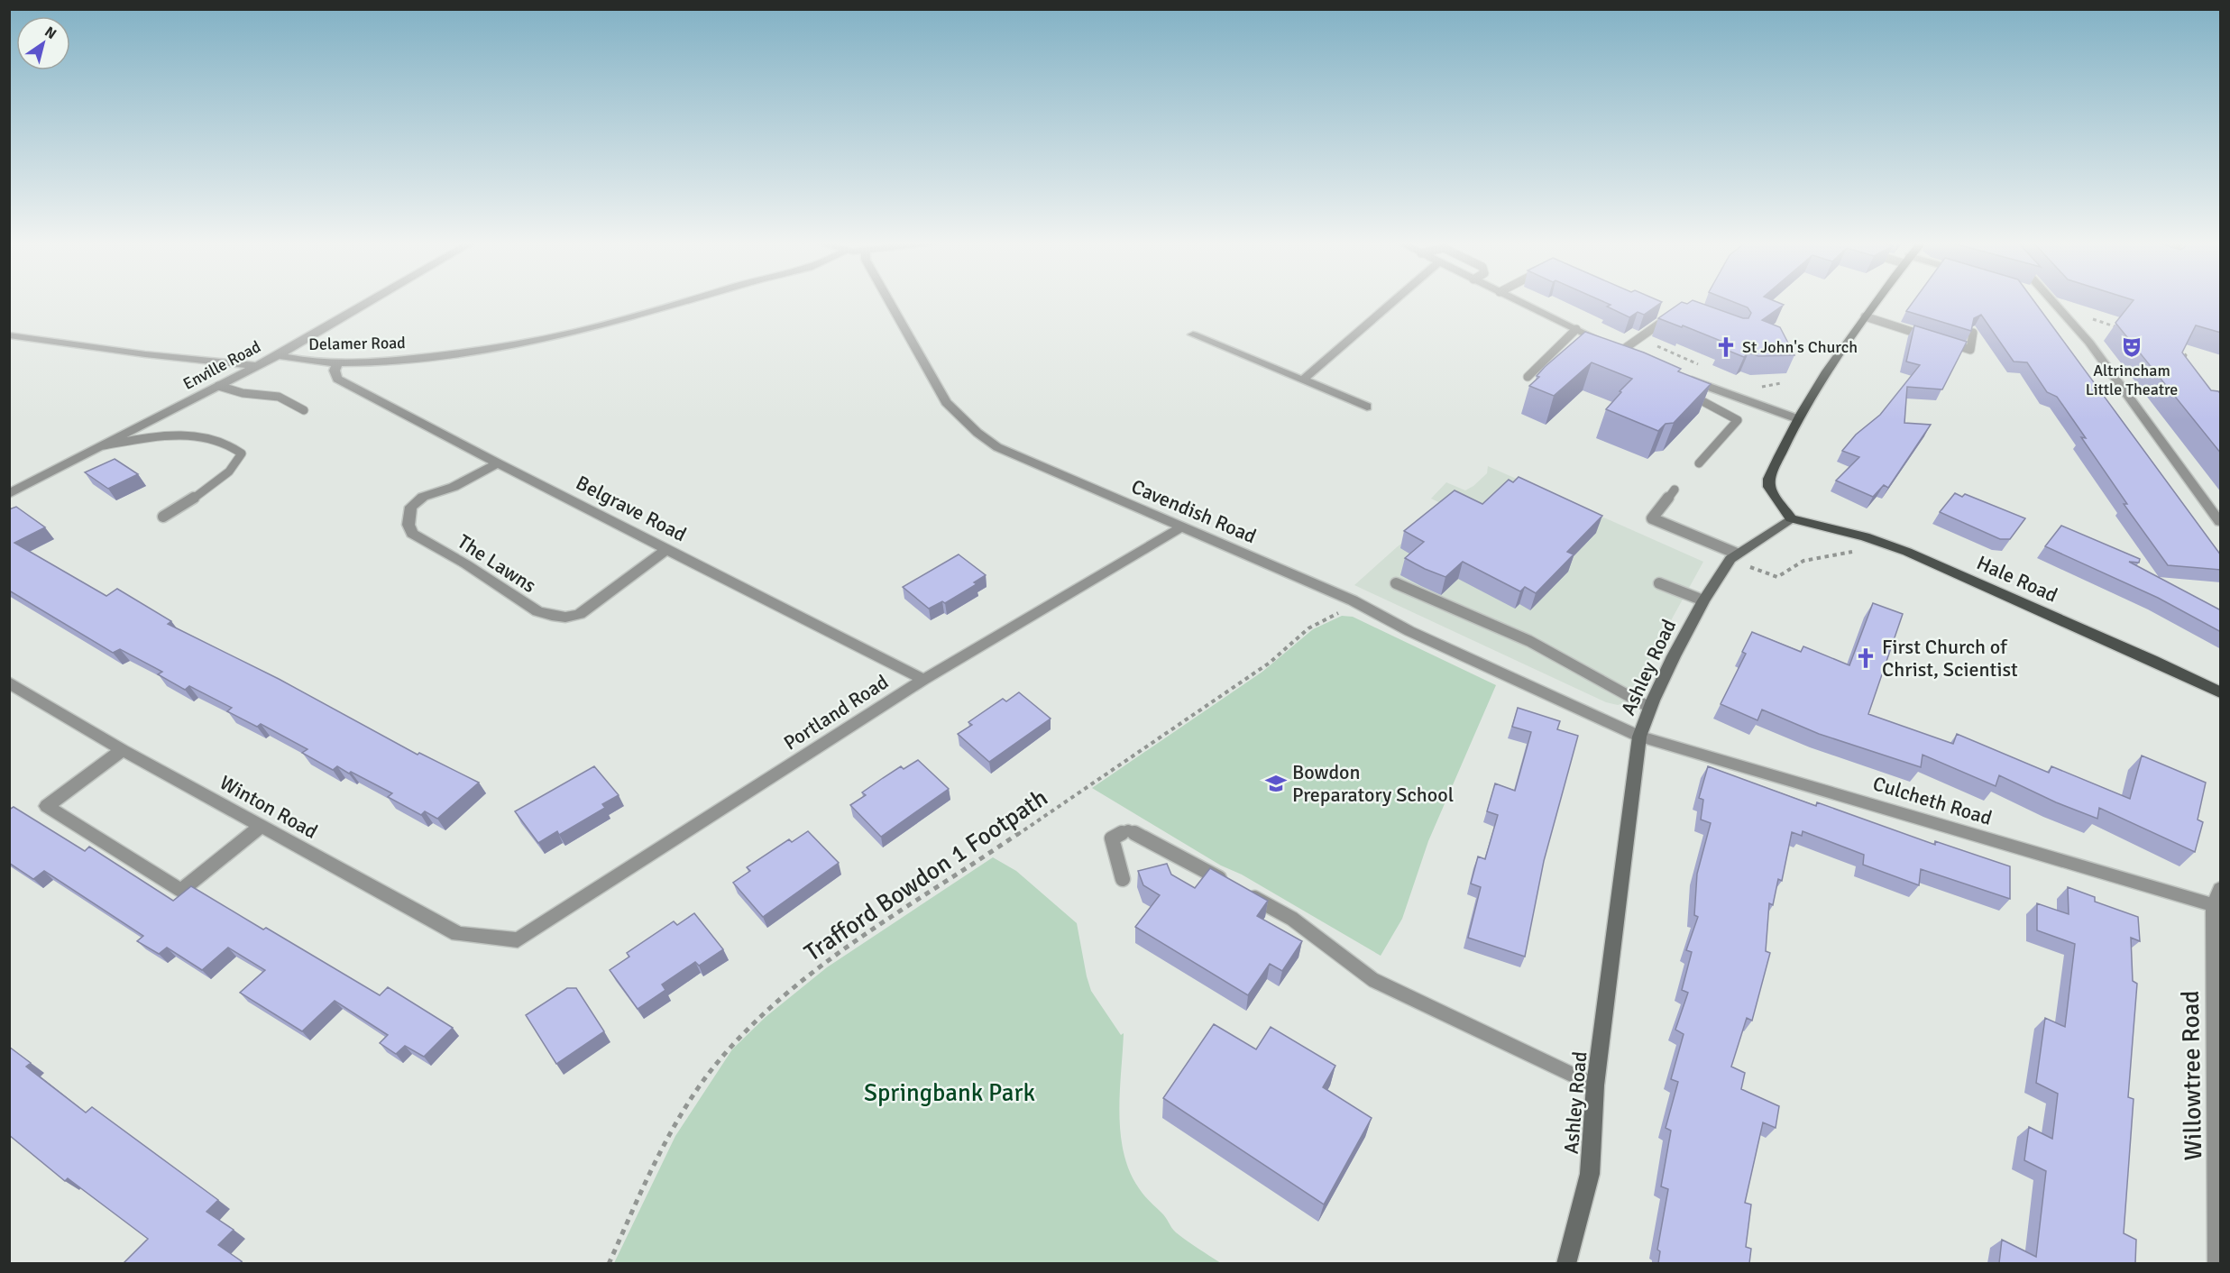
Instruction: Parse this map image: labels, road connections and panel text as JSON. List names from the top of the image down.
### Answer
{
  "streets": {
    "main road": ["Hale Road", "Ashley Road"],
    "street": [
      "Delamer Road",
      "Enville Road",
      "Belgrave Road",
      "Cavendish Road",
      "The Lawns",
      "Portland Road",
      "Culcheth Road",
      "Winton Road",
      "Willowtree Road"
    ],
    "path": ["Trafford Bowdon 1 Footpath"]
  },
  "crossings": [
    ["Delamer Road", "Enville Road"],
    ["Delamer Road", "Belgrave Road"],
    ["Belgrave Road", "The Lawns"],
    ["Belgrave Road", "Portland Road"],
    ["Cavendish Road", "Ashley Road"],
    ["Cavendish Road", "Portland Road"],
    ["Cavendish Road", "Culcheth Road"],
    ["Cavendish Road", "Trafford Bowdon 1 Footpath"],
    ["Hale Road", "Ashley Road"],
    ["Ashley Road", "Culcheth Road"],
    ["Portland Road", "Winton Road"],
    ["Culcheth Road", "Willowtree Road"]
  ],
  "parks": ["Springbank Park"],
  "places": {
    "church": ["St John's Church", "First Church of Christ, Scientist"],
    "theatre": ["Altrincham Little Theatre"],
    "school or university": ["Bowdon Preparatory School"]
  },
  "north": "top right"
}
